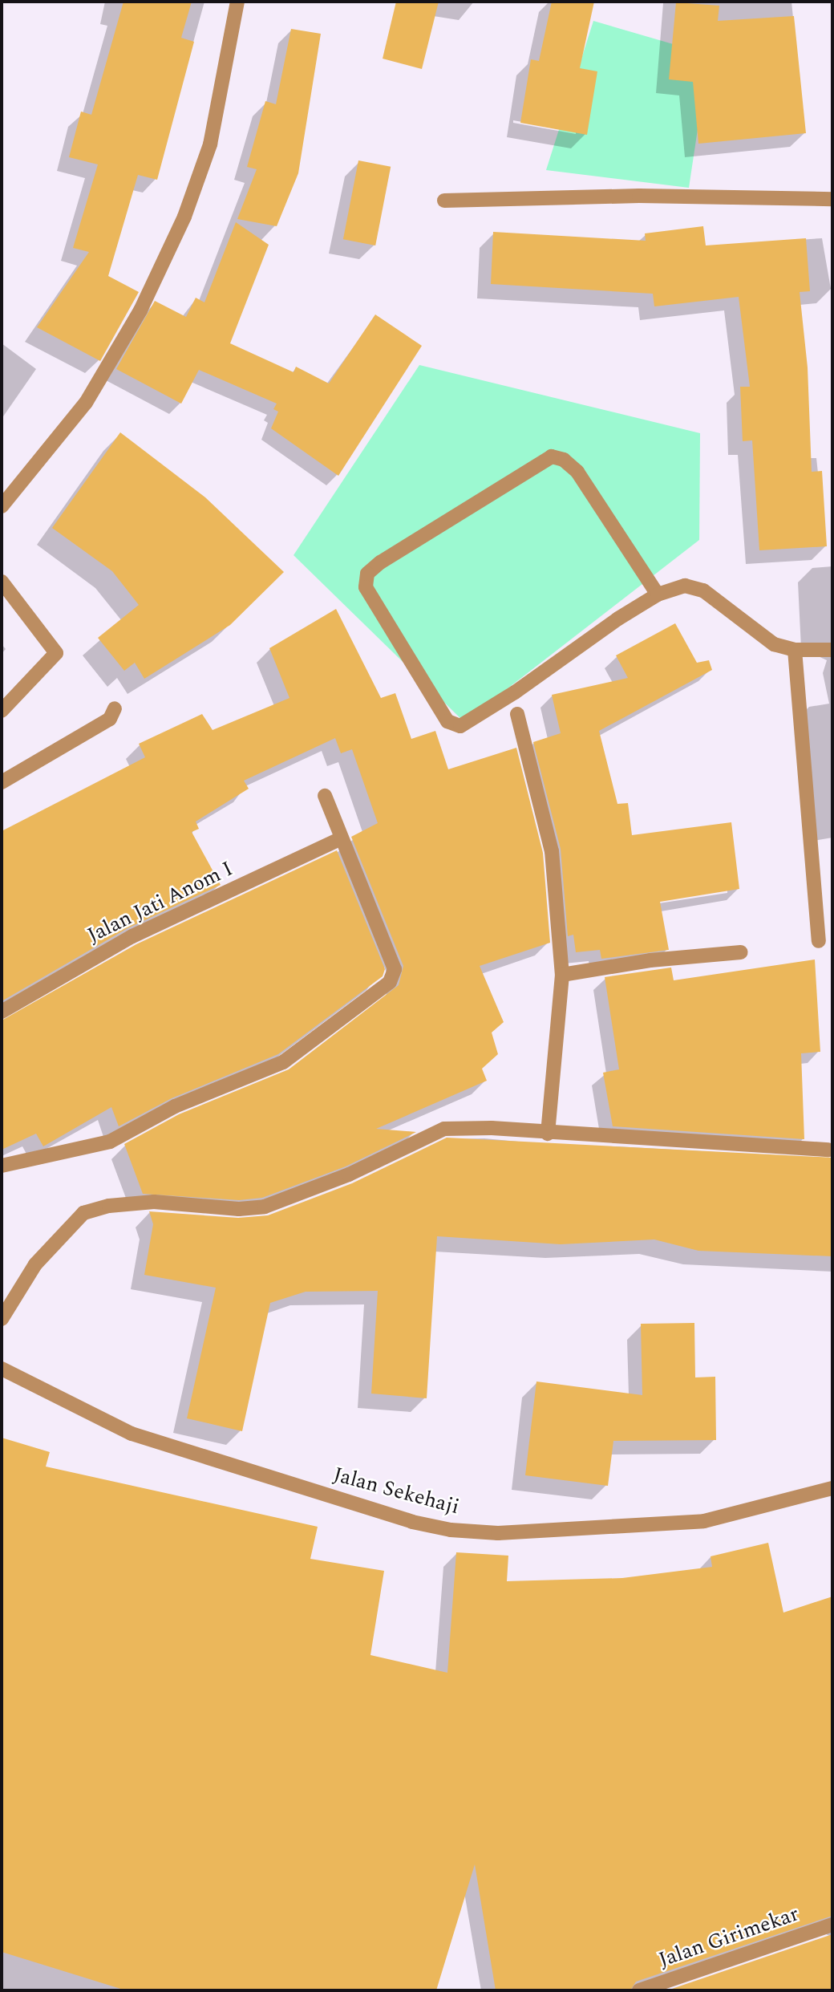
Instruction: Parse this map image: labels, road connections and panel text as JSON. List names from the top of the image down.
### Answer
{
  "streets": {
    "street": ["Jalan Jati Anom I", "Jalan Sekehaji", "Jalan Girimekar"]
  }
}
